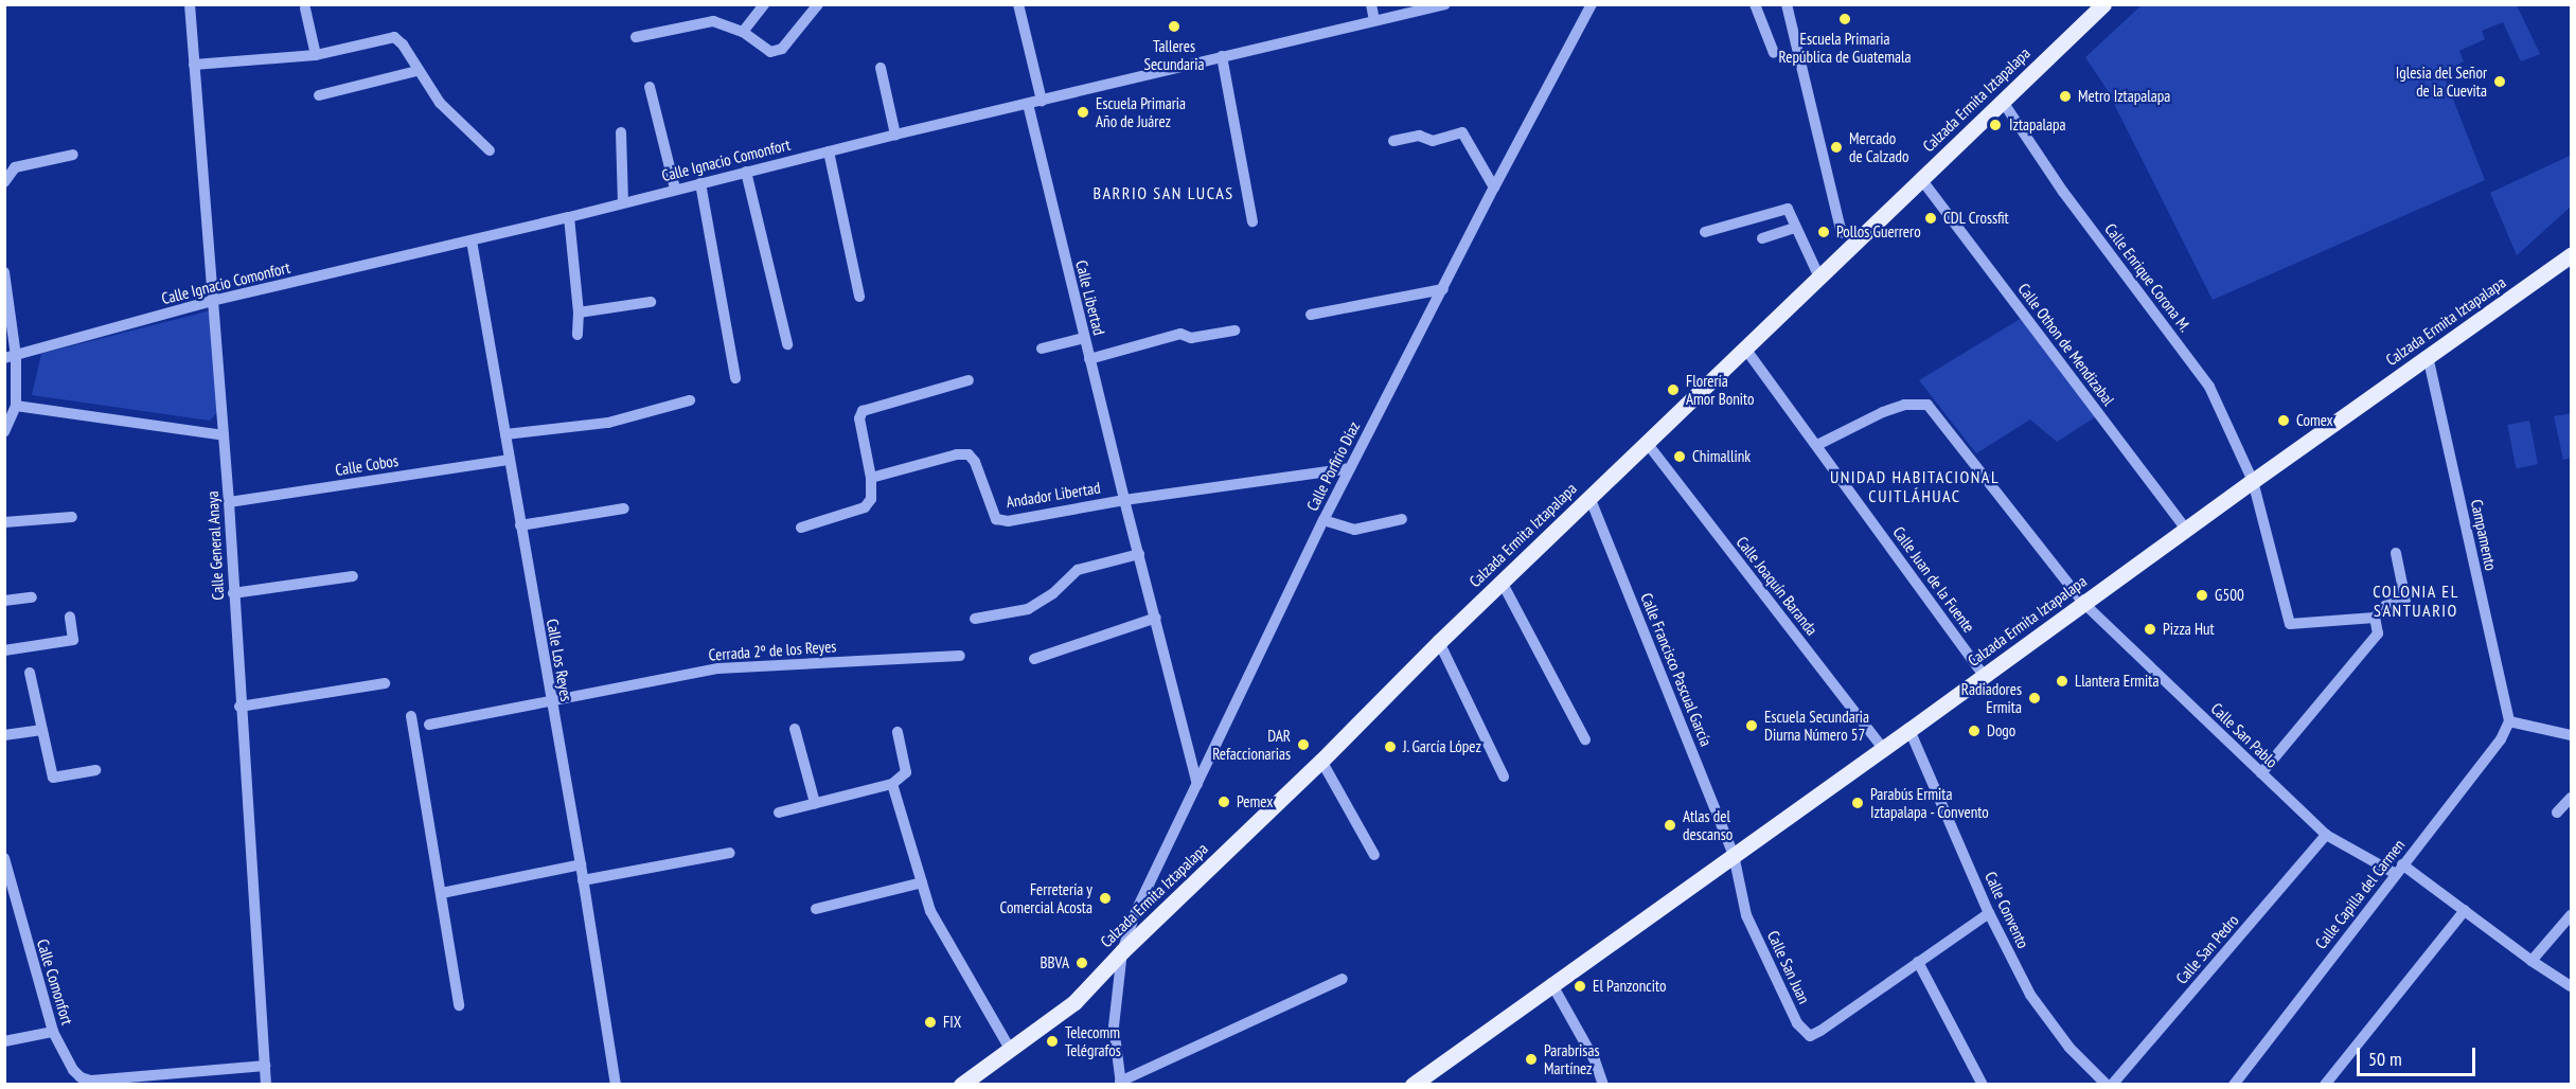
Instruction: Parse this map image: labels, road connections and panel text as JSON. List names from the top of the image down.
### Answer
{
  "streets": {
    "main road": ["Calzada Ermita Iztapalapa"],
    "street": [
      "Calle Ignacio Comonfort",
      "Calle Enrique Corona M.",
      "Calle Libertad",
      "Calle Othon de Mendizabal",
      "Calle Cobos",
      "Calle Porfirio Díaz",
      "Andador Libertad",
      "Campamento",
      "Calle General Anaya",
      "Calle Juan de la Fuente",
      "Calle Joaquín Baranda",
      "Cerrada 2º de los Reyes",
      "Calle Los Reyes",
      "Calle Francisco Pascual García",
      "Calle San Pablo",
      "Calle Capilla del Carmen",
      "Calle Convento",
      "Calle San Pedro",
      "Calle San Juan",
      "Calle Comonfort"
    ]
  },
  "crossings": [
    ["Calzada Ermita Iztapalapa", "Calle Enrique Corona M."],
    ["Calzada Ermita Iztapalapa", "Calle Othon de Mendizabal"],
    ["Calzada Ermita Iztapalapa", "Calle Porfirio Díaz"],
    ["Calzada Ermita Iztapalapa", "Campamento"],
    ["Calzada Ermita Iztapalapa", "Calle Juan de la Fuente"],
    ["Calzada Ermita Iztapalapa", "Calle Joaquín Baranda"],
    ["Calzada Ermita Iztapalapa", "Calle Francisco Pascual García"],
    ["Calzada Ermita Iztapalapa", "Calle San Pablo"],
    ["Calzada Ermita Iztapalapa", "Calle Convento"],
    ["Calzada Ermita Iztapalapa", "Calle San Juan"],
    ["Calle Ignacio Comonfort", "Calle Libertad"],
    ["Calle Ignacio Comonfort", "Calle General Anaya"],
    ["Calle Ignacio Comonfort", "Calle Los Reyes"],
    ["Calle Libertad", "Calle Porfirio Díaz"],
    ["Calle Libertad", "Andador Libertad"],
    ["Calle Cobos", "Calle General Anaya"],
    ["Calle Cobos", "Calle Los Reyes"],
    ["Campamento", "Calle Capilla del Carmen"],
    ["Calle General Anaya", "Calle Comonfort"],
    ["Calle Juan de la Fuente", "Calle San Pablo"],
    ["Cerrada 2º de los Reyes", "Calle Los Reyes"],
    ["Calle Francisco Pascual García", "Calle San Juan"],
    ["Calle San Pablo", "Calle Capilla del Carmen"],
    ["Calle San Pablo", "Calle San Pedro"],
    ["Calle Convento", "Calle San Juan"]
  ],
  "districts": ["BARRIO SAN LUCAS", "UNIDAD HABITACIONAL CUITLÁHUAC", "COLONIA EL SANTUARIO"],
  "places": [
    "Escuela Primaria República de Guatemala",
    "Talleres Secundaria",
    "Iglesia del Señor de la Cuevita",
    "Metro Iztapalapa",
    "Escuela Primaria Año de Juárez",
    "Iztapalapa",
    "Mercado de Calzado",
    "CDL Crossfit",
    "Pollos Guerrero",
    "Florería Amor Bonito",
    "Comex",
    "Chimallink",
    "G500",
    "Pizza Hut",
    "Llantera Ermita",
    "Radiadores Ermita",
    "Escuela Secundaria Diurna Número 57",
    "Dogo",
    "DAR Refaccionarias",
    "J. García López",
    "Pemex",
    "Parabús Ermita Iztapalapa - Convento",
    "Atlas del descanso",
    "Ferretería y Comercial Acosta",
    "BBVA",
    "El Panzoncito",
    "FIX",
    "Telecomm Telégrafos",
    "Parabrisas Martínez"
  ],
  "scale_bar": "50 m"
}
